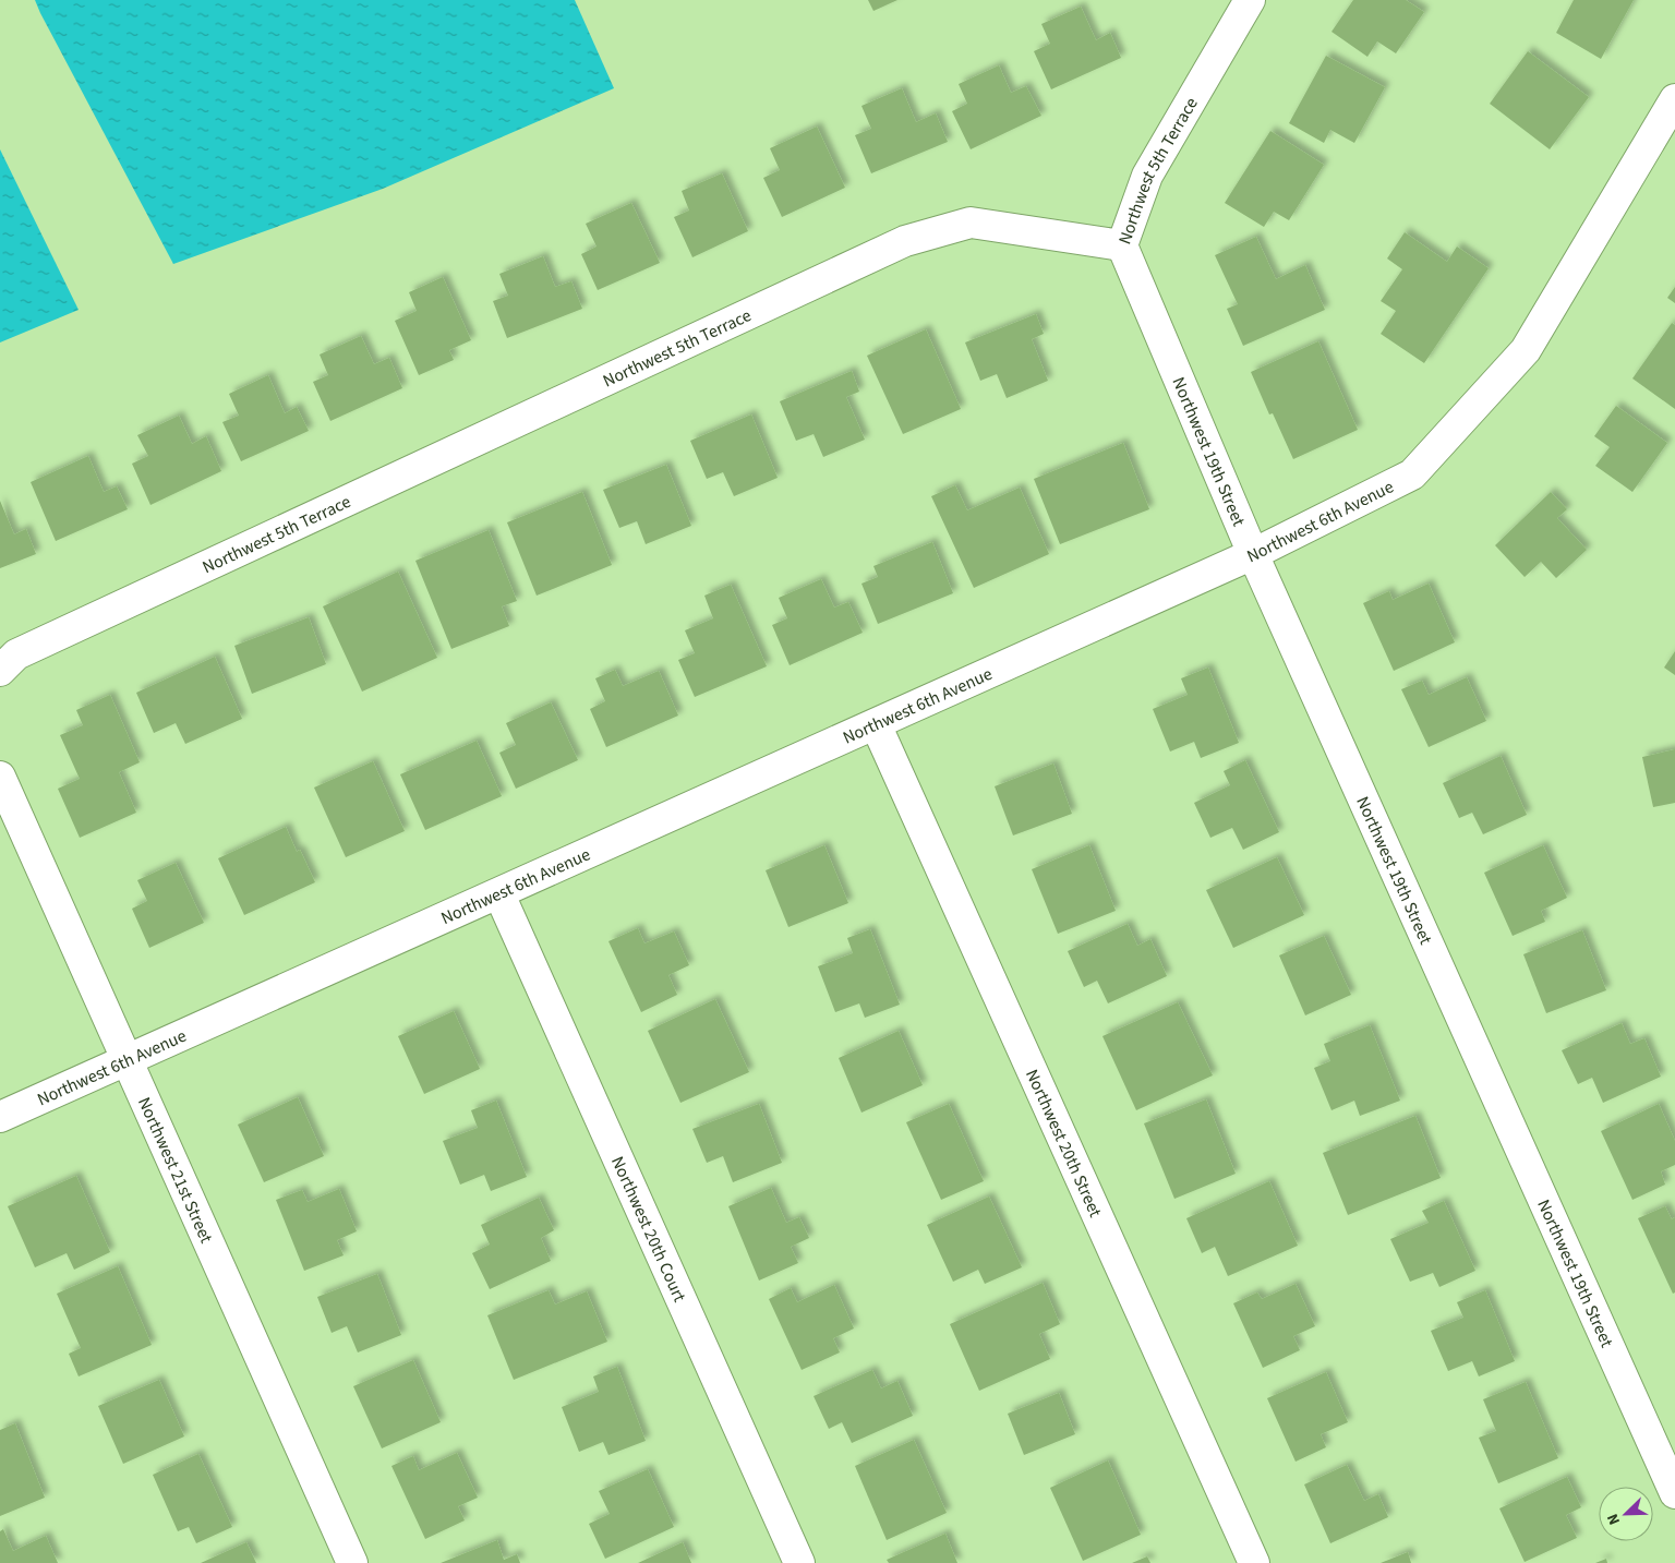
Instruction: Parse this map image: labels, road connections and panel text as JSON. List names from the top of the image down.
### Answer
{
  "streets": {
    "street": [
      "Northwest 5th Terrace",
      "Northwest 19th Street",
      "Northwest 6th Avenue",
      "Northwest 20th Street",
      "Northwest 21st Street",
      "Northwest 20th Court"
    ]
  },
  "crossings": [
    ["Northwest 5th Terrace", "Northwest 19th Street"],
    ["Northwest 19th Street", "Northwest 6th Avenue"],
    ["Northwest 6th Avenue", "Northwest 20th Street"],
    ["Northwest 6th Avenue", "Northwest 21st Street"],
    ["Northwest 6th Avenue", "Northwest 20th Court"]
  ],
  "north": "bottom left"
}
